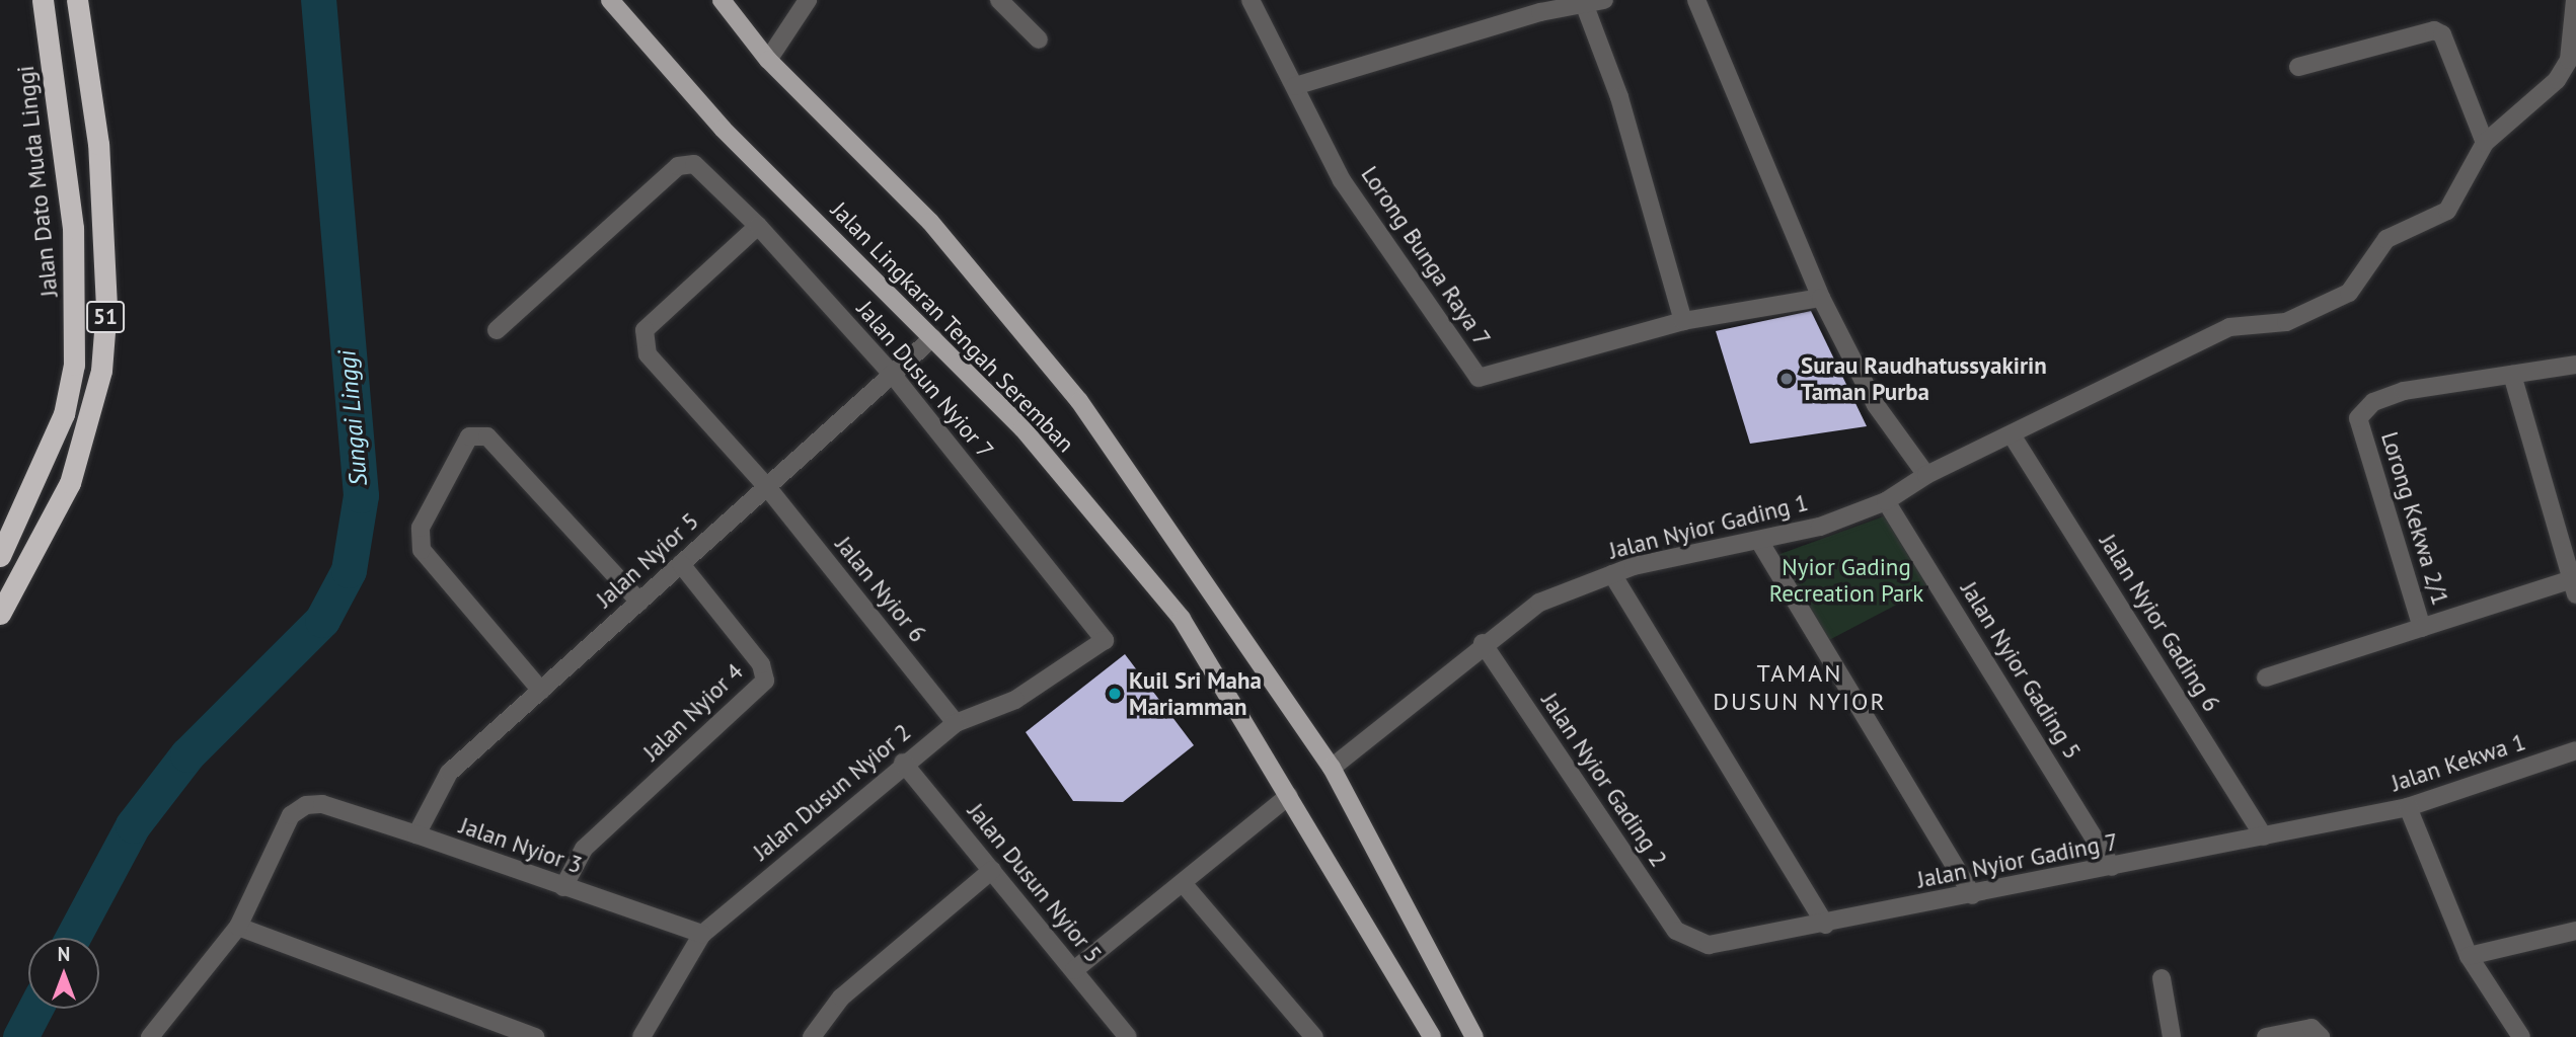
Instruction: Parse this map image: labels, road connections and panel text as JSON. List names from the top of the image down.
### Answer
{
  "streets": {
    "highway": ["Jalan Dato Muda Linggi", "51"],
    "main road": ["Jalan Lingkaran Tengah Seremban"],
    "street": [
      "Lorong Bunga Raya 7",
      "Jalan Dusun Nyior 7",
      "Lorong Kekwa 2/1",
      "Jalan Nyior Gading 1",
      "Jalan Nyior 5",
      "Jalan Nyior 6",
      "Jalan Nyior Gading 6",
      "Jalan Nyior Gading 5",
      "Jalan Nyior 4",
      "Jalan Kekwa 1",
      "Jalan Nyior Gading 2",
      "Jalan Dusun Nyior 2",
      "Jalan Nyior 3",
      "Jalan Nyior Gading 7",
      "Jalan Dusun Nyior 5"
    ]
  },
  "crossings": [
    ["Jalan Lingkaran Tengah Seremban", "Jalan Nyior Gading 1"],
    ["Jalan Lingkaran Tengah Seremban", "Jalan Nyior 5"],
    ["Jalan Dusun Nyior 7", "Jalan Nyior 5"],
    ["Jalan Dusun Nyior 7", "Jalan Nyior 6"],
    ["Jalan Dusun Nyior 7", "Jalan Dusun Nyior 2"],
    ["Jalan Nyior Gading 1", "Jalan Nyior Gading 6"],
    ["Jalan Nyior Gading 1", "Jalan Nyior Gading 5"],
    ["Jalan Nyior Gading 1", "Jalan Nyior Gading 2"],
    ["Jalan Nyior 5", "Jalan Nyior 6"],
    ["Jalan Nyior 5", "Jalan Nyior 4"],
    ["Jalan Nyior 5", "Jalan Nyior 3"],
    ["Jalan Nyior 6", "Jalan Dusun Nyior 2"],
    ["Jalan Nyior Gading 6", "Jalan Nyior Gading 7"],
    ["Jalan Nyior Gading 5", "Jalan Nyior Gading 7"],
    ["Jalan Nyior 4", "Jalan Nyior 3"],
    ["Jalan Kekwa 1", "Jalan Nyior Gading 7"],
    ["Jalan Nyior Gading 2", "Jalan Nyior Gading 7"],
    ["Jalan Dusun Nyior 2", "Jalan Nyior 3"],
    ["Jalan Dusun Nyior 2", "Jalan Dusun Nyior 5"]
  ],
  "districts": ["TAMAN DUSUN NYIOR"],
  "water": ["Sungai Linggi"],
  "parks": ["Nyior Gading Recreation Park"],
  "places": ["Surau Raudhatussyakirin Taman Purba", "Kuil Sri Maha Mariamman"],
  "north": "top"
}
